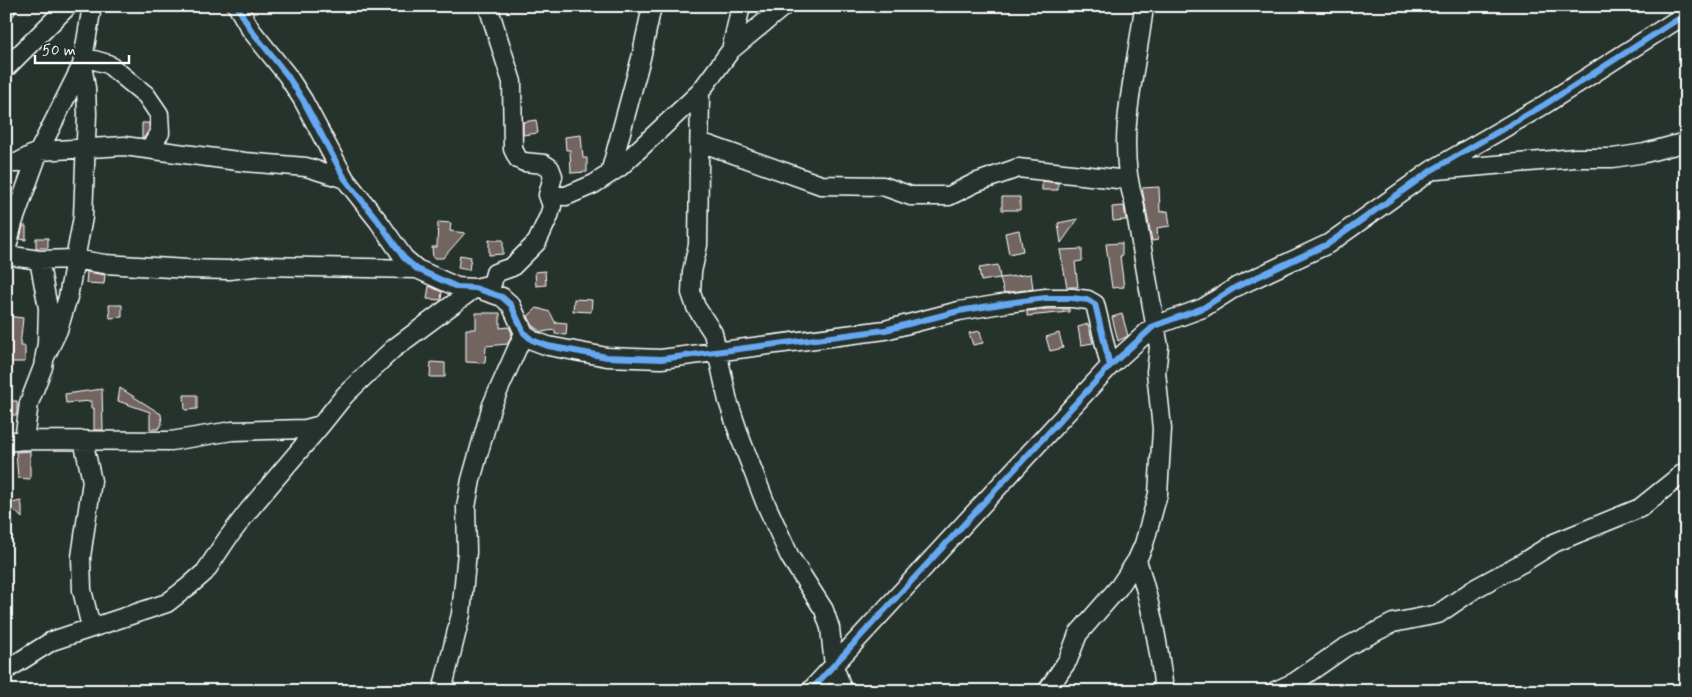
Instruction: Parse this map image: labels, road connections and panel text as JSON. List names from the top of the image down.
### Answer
{
  "scale_bar": "50 m"
}
